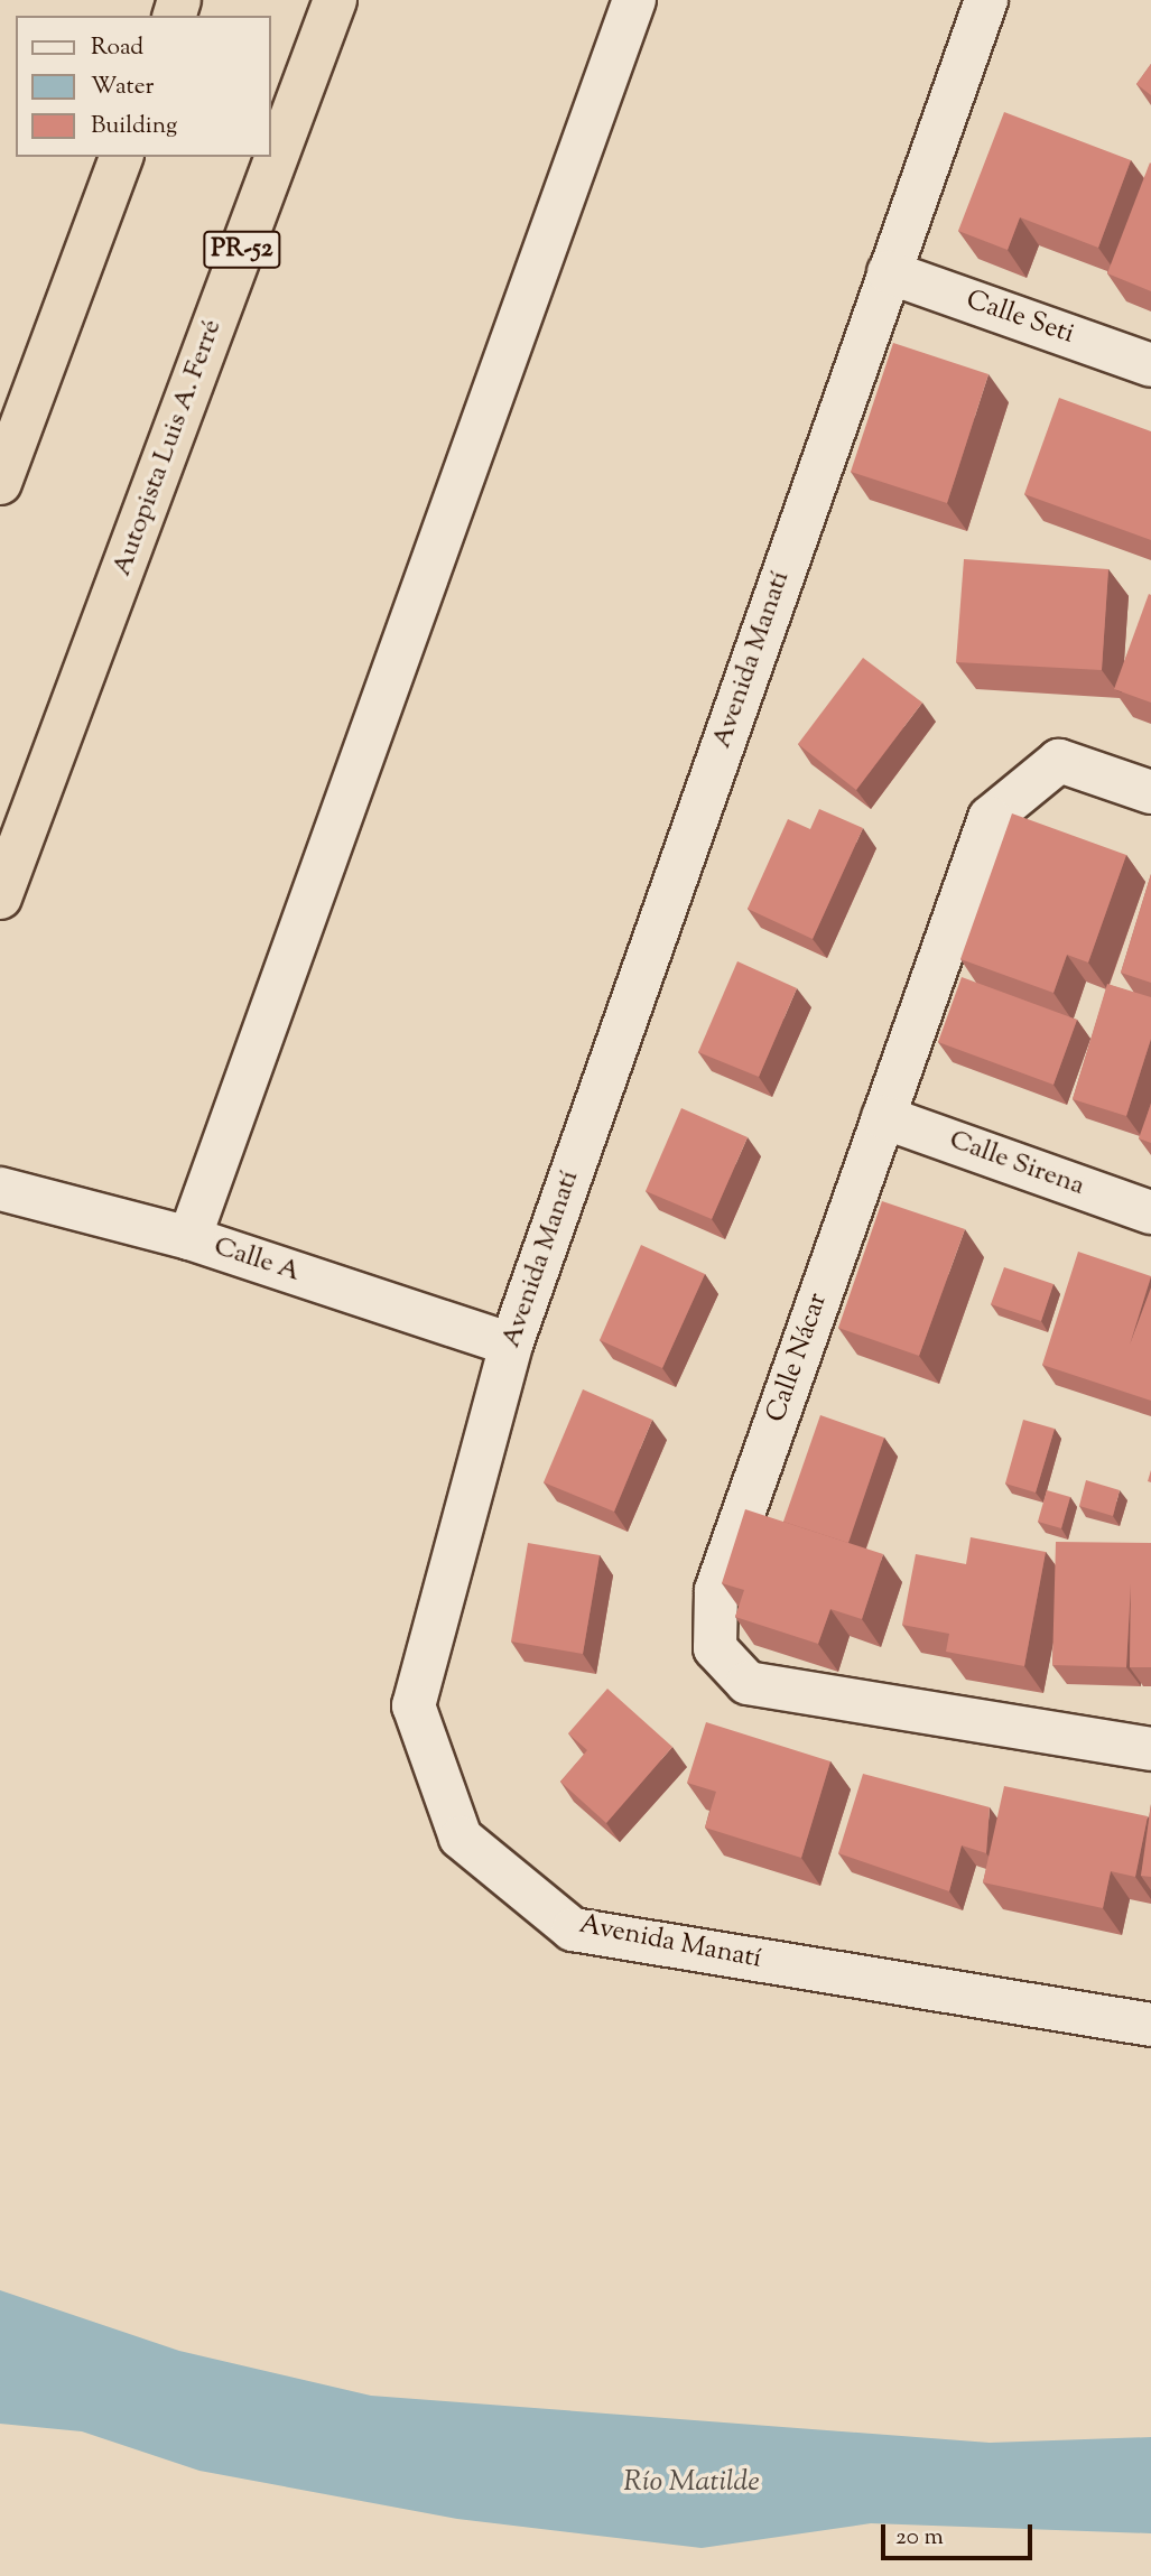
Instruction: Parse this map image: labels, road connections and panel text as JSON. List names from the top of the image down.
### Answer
{
  "streets": {
    "highway": ["PR-52", "Autopista Luis A. Ferré"],
    "street": [
      "Calle Seti",
      "Avenida Manatí",
      "Calle Sirena",
      "Calle A",
      "Calle Nácar"
    ]
  },
  "crossings": [
    ["Calle Seti", "Avenida Manatí"],
    ["Avenida Manatí", "Calle A"],
    ["Calle Sirena", "Calle Nácar"]
  ],
  "water": ["Río Matilde"],
  "legend": ["Road", "Water", "Building"],
  "scale_bar": "20 m"
}
